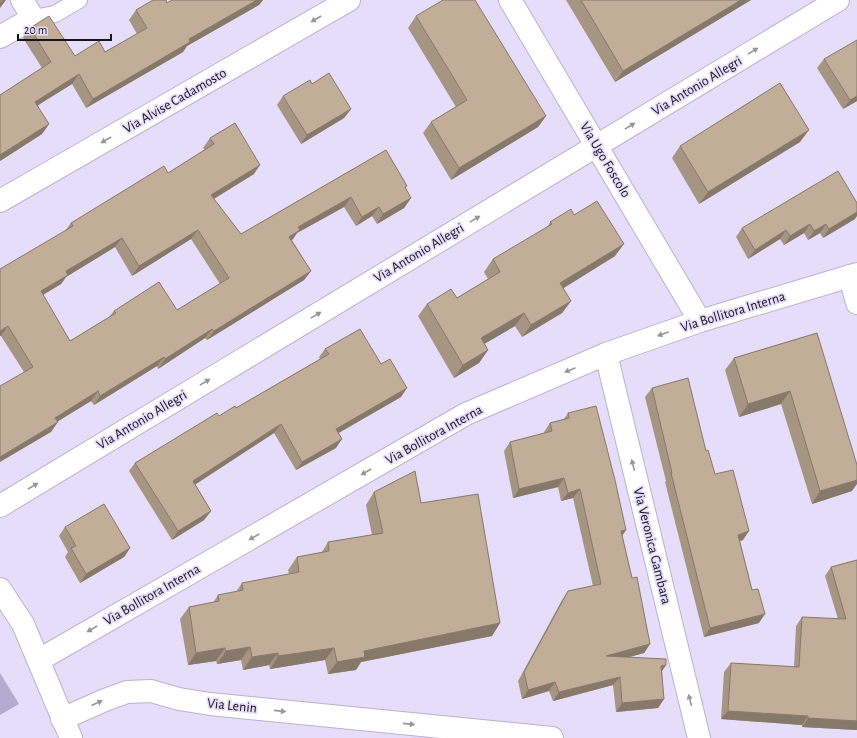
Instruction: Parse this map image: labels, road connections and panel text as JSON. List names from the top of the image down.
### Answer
{
  "streets": {
    "street": [
      "Via Antonio Allegri",
      "Via Alvise Cadamosto",
      "Via Ugo Foscolo",
      "Via Bollitora Interna",
      "Via Veronica Gambara",
      "Via Lenin"
    ]
  },
  "crossings": [
    ["Via Antonio Allegri", "Via Ugo Foscolo"],
    ["Via Ugo Foscolo", "Via Bollitora Interna"],
    ["Via Bollitora Interna", "Via Veronica Gambara"],
    ["Via Bollitora Interna", "Via Lenin"]
  ],
  "one_way": [
    "Via Antonio Allegri",
    "Via Alvise Cadamosto",
    "Via Bollitora Interna",
    "Via Veronica Gambara",
    "Via Lenin"
  ],
  "scale_bar": "20 m"
}
